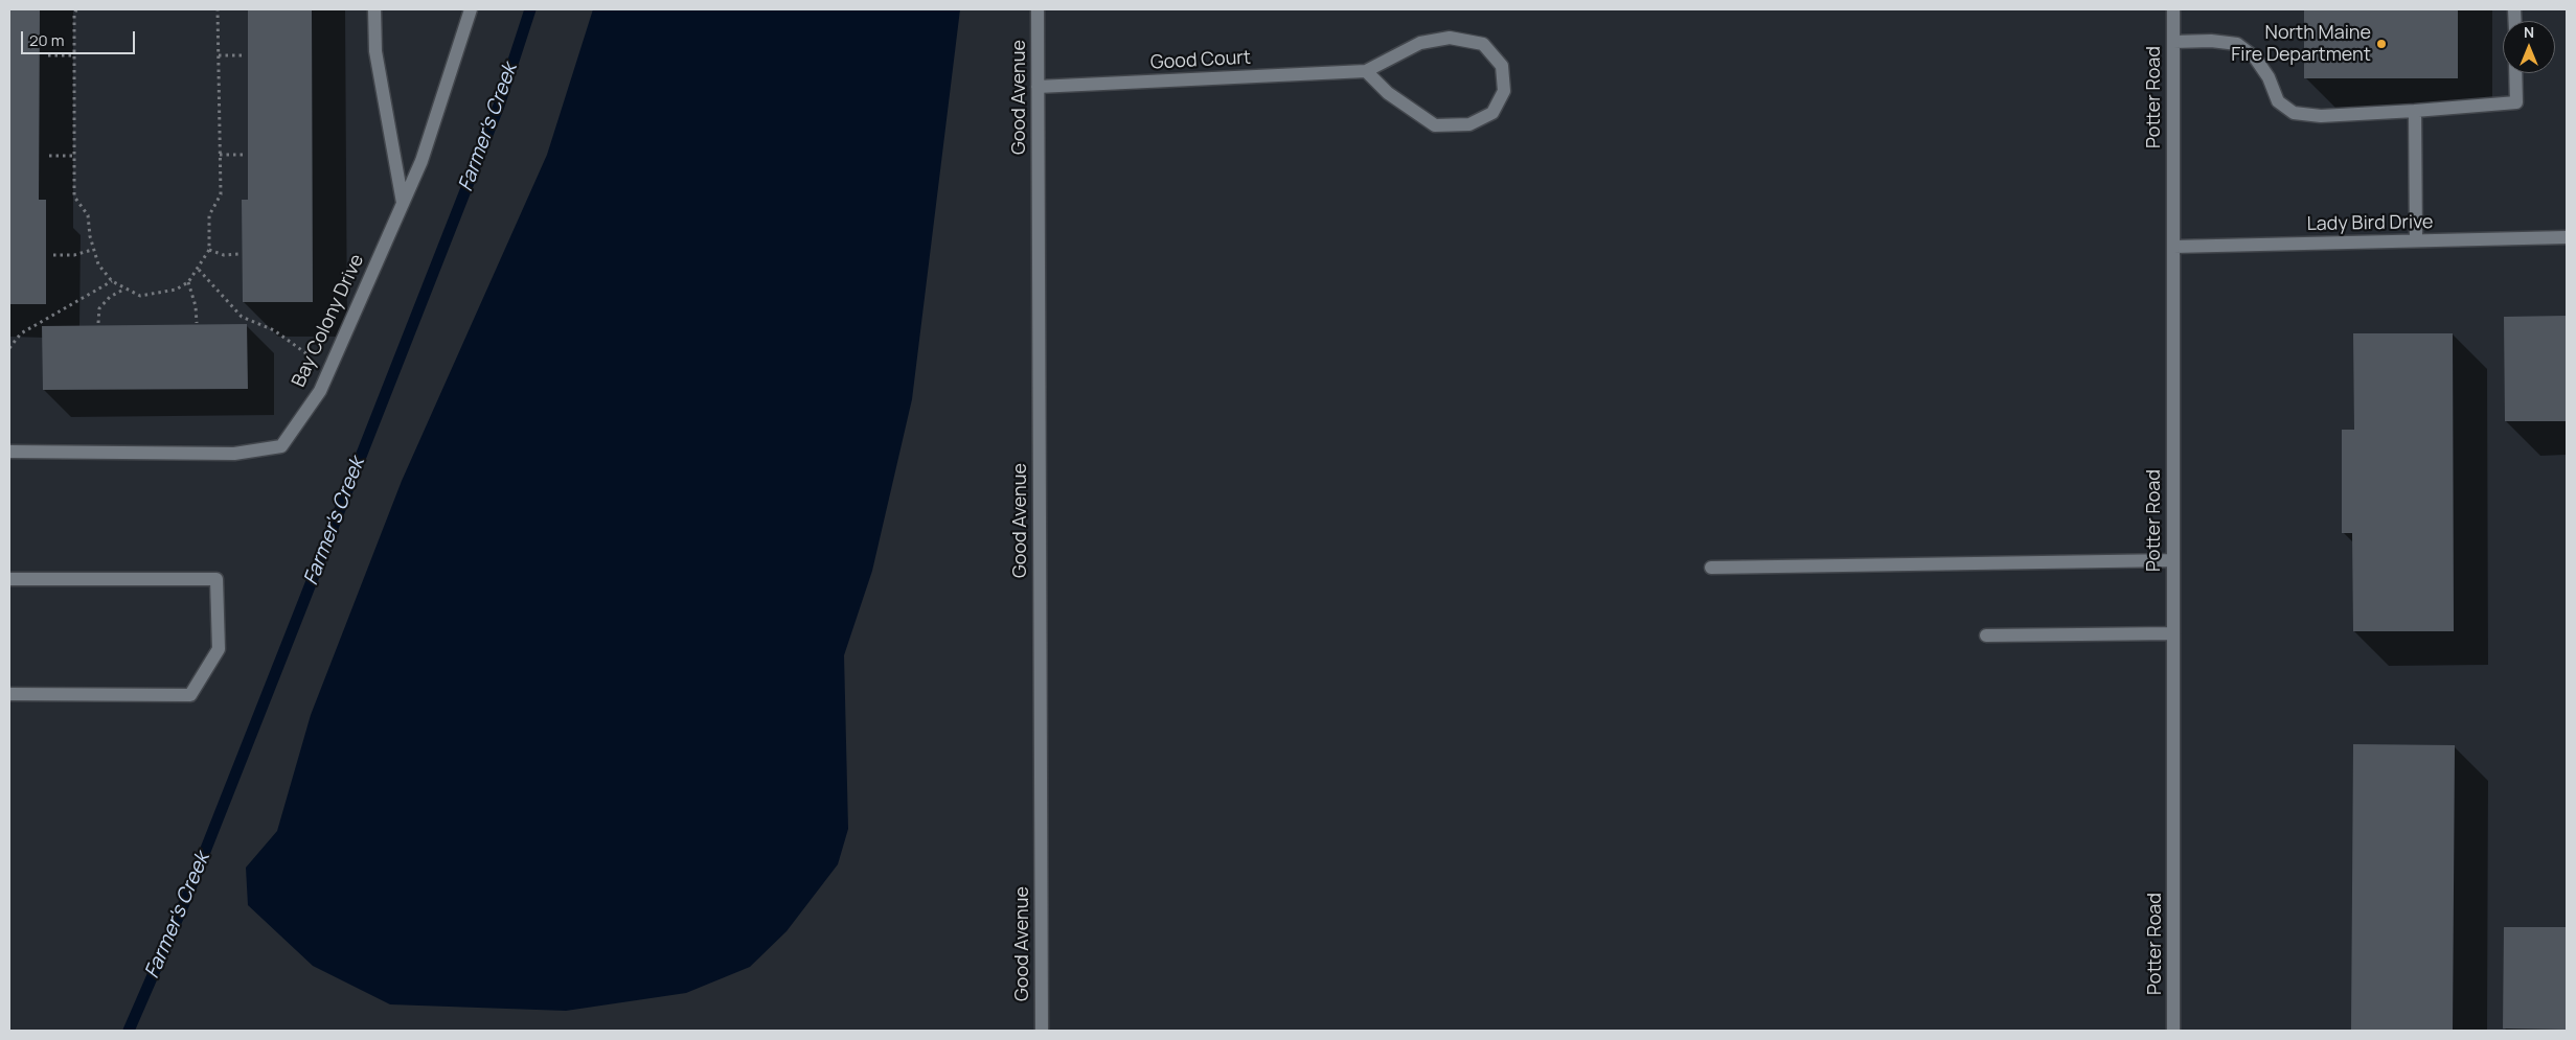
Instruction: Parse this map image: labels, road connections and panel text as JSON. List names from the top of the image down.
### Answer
{
  "streets": {
    "street": [
      "Good Court",
      "Good Avenue",
      "Potter Road",
      "Lady Bird Drive",
      "Bay Colony Drive"
    ]
  },
  "crossings": [
    ["Good Court", "Good Avenue"],
    ["Potter Road", "Lady Bird Drive"]
  ],
  "water": ["Farmer's Creek"],
  "places": ["North Maine Fire Department"],
  "scale_bar": "20 m",
  "north": "top"
}
